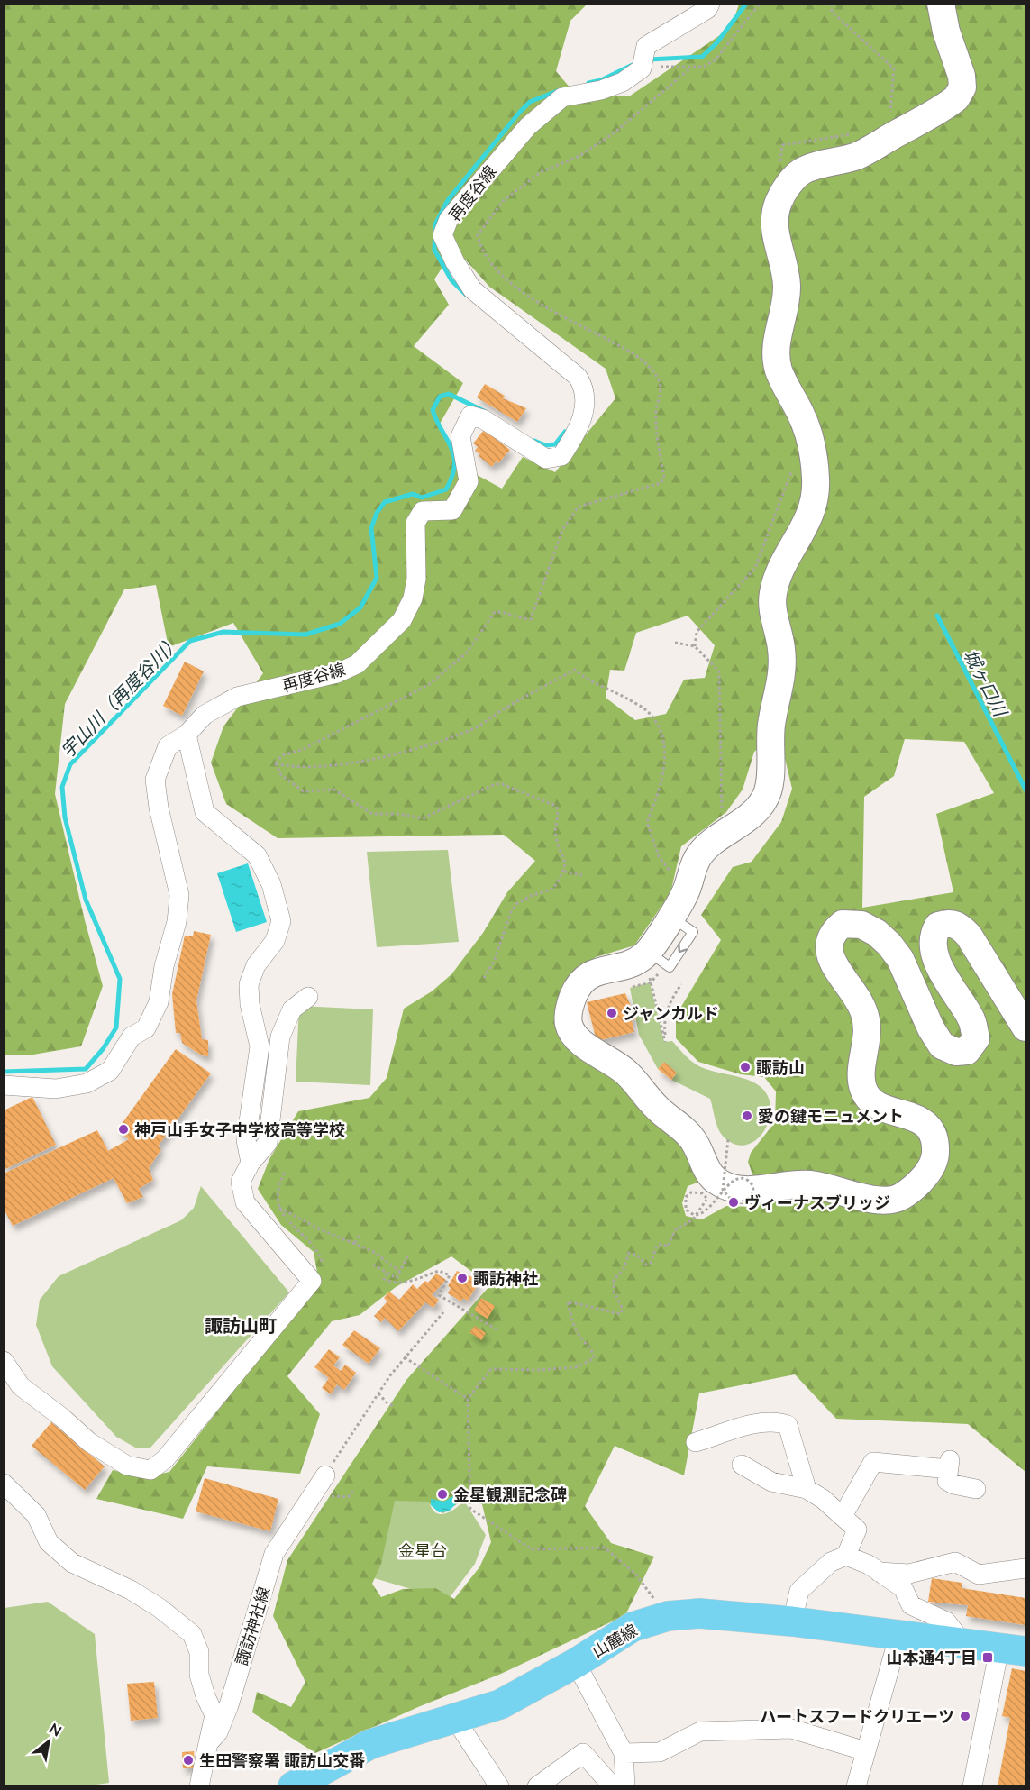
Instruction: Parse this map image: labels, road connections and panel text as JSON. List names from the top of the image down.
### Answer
{
  "streets": {
    "main road": ["山麓線"],
    "street": ["再度谷線", "諏訪神社線"]
  },
  "districts": ["諏訪山町"],
  "water": ["城ヶ口川", "宇山川（再度谷川）"],
  "parks": ["金星台"],
  "places": {
    "other": [
      "ジャンカルド",
      "諏訪山",
      "愛の鍵モニュメント",
      "神戸山手女子中学校高等学校",
      "ヴィーナスブリッジ",
      "諏訪神社",
      "金星観測記念碑",
      "ハートスフードクリエーツ",
      "生田警察署 諏訪山交番"
    ],
    "transit": ["山本通4丁目"]
  },
  "north": "top right"
}
